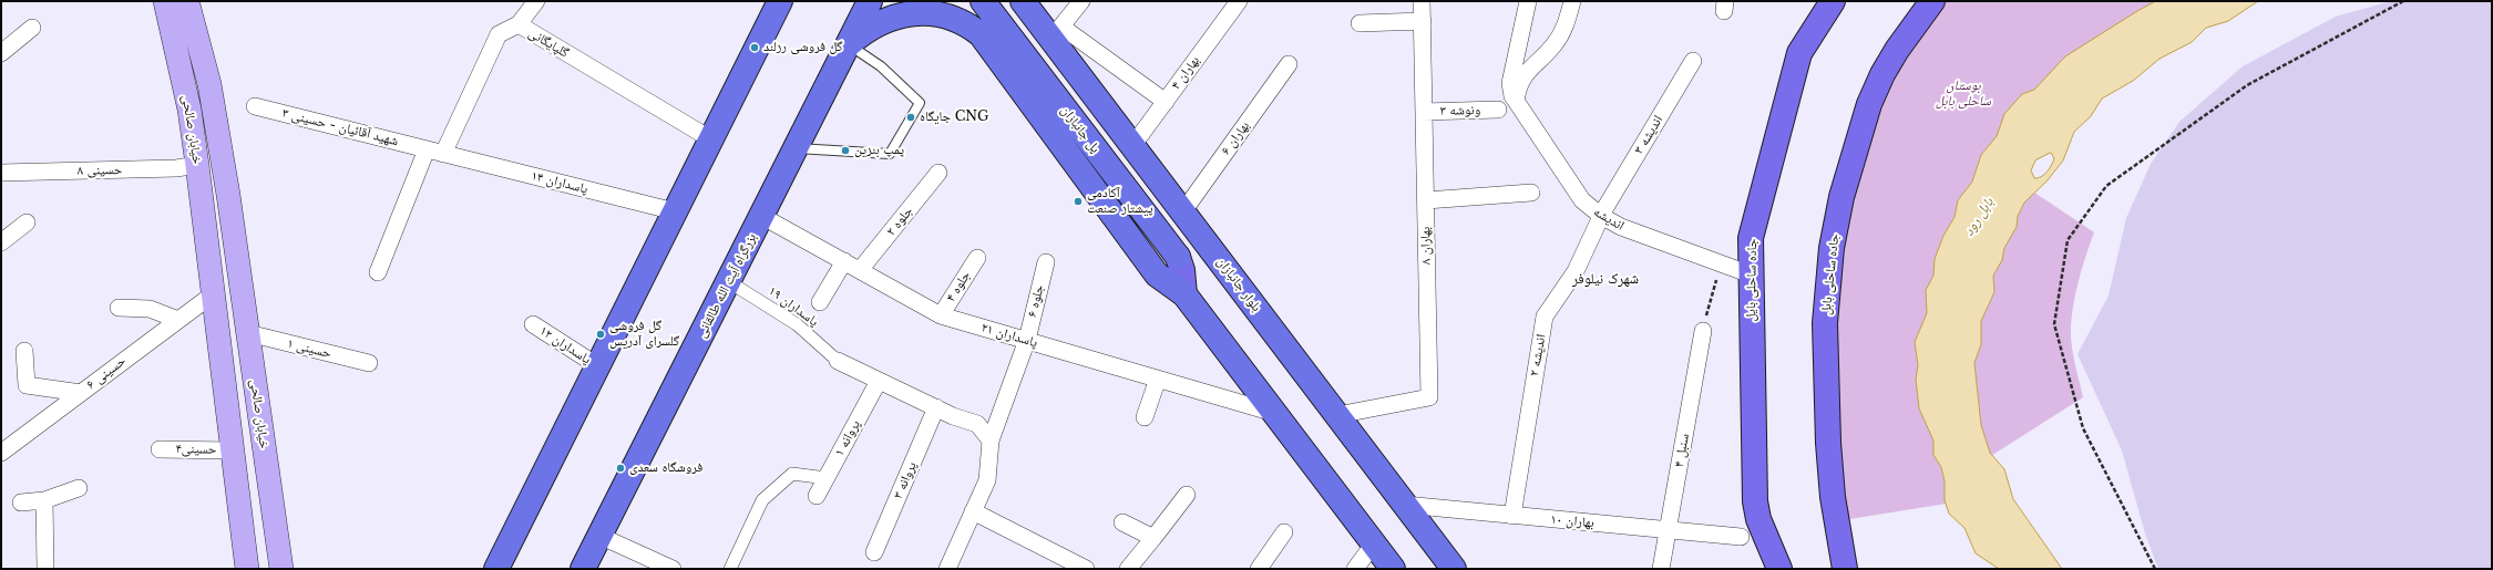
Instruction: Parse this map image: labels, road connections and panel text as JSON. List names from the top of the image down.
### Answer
{
  "streets": {
    "highway": ["پل جانبازان", "بلوار جانبازان", "بزرگراه آیت الله طالقانی"],
    "main road": [
      "خيابان صالحی",
      "جاده ساحلی بابل",
      "جاده ساحلی بایل",
      "خیابان صالحی"
    ],
    "street": [
      "گلپایگانی",
      "بهاران ۴",
      "ونوشه ۳",
      "شهید آقائیان - حسینی ۳",
      "اندیشه ۳",
      "بهاران ۶",
      "حسینی ۸",
      "پاسداران ۱۴",
      "اندیشه",
      "جلوه ۲",
      "بهاران ۸",
      "جلوه ۴",
      "جلوه ۶",
      "پاسداران ۱۹",
      "پاسداران ۲۱",
      "پاسداران ۱۲",
      "حسینی ۱",
      "اندیشه ۲",
      "حسینی ۶",
      "پروانه ۱",
      "حسینی۴",
      "سنبل ۴",
      "پروانه ۳",
      "بهاران ۱۰"
    ]
  },
  "crossings": [
    ["گلپایگانی", "شهید آقائیان - حسینی ۳"],
    ["گلپایگانی", "پاسداران ۱۴"],
    ["بهاران ۴", "بلوار جانبازان"],
    ["ونوشه ۳", "بهاران ۸"],
    ["شهید آقائیان - حسینی ۳", "پاسداران ۱۴"],
    ["خيابان صالحی", "حسینی ۸"],
    ["خيابان صالحی", "حسینی ۶"],
    ["خيابان صالحی", "خیابان صالحی"],
    ["اندیشه ۳", "اندیشه"],
    ["اندیشه ۳", "اندیشه ۲"],
    ["بهاران ۶", "بلوار جانبازان"],
    ["اندیشه", "جاده ساحلی بایل"],
    ["اندیشه", "اندیشه ۲"],
    ["جلوه ۲", "پاسداران ۲۱"],
    ["بهاران ۸", "بلوار جانبازان"],
    ["بلوار جانبازان", "بهاران ۱۰"],
    ["بزرگراه آیت الله طالقانی", "پاسداران ۱۹"],
    ["بزرگراه آیت الله طالقانی", "پاسداران ۲۱"],
    ["جلوه ۴", "پاسداران ۲۱"],
    ["جلوه ۶", "پاسداران ۲۱"],
    ["حسینی ۱", "خیابان صالحی"],
    ["اندیشه ۲", "بهاران ۱۰"],
    ["سنبل ۴", "بهاران ۱۰"]
  ],
  "districts": ["شهرک نیلوفر"],
  "water": ["بابل رود"],
  "parks": ["بوستان ساحلی بابل"],
  "places": [
    "گل فروشی رزلند",
    "جایگاه CNG",
    "پمپ بنزین",
    "آکادمی پیشتاز صنعت",
    "گل فروشی گلسرای آدریس",
    "فروشگاه سعدی"
  ]
}
